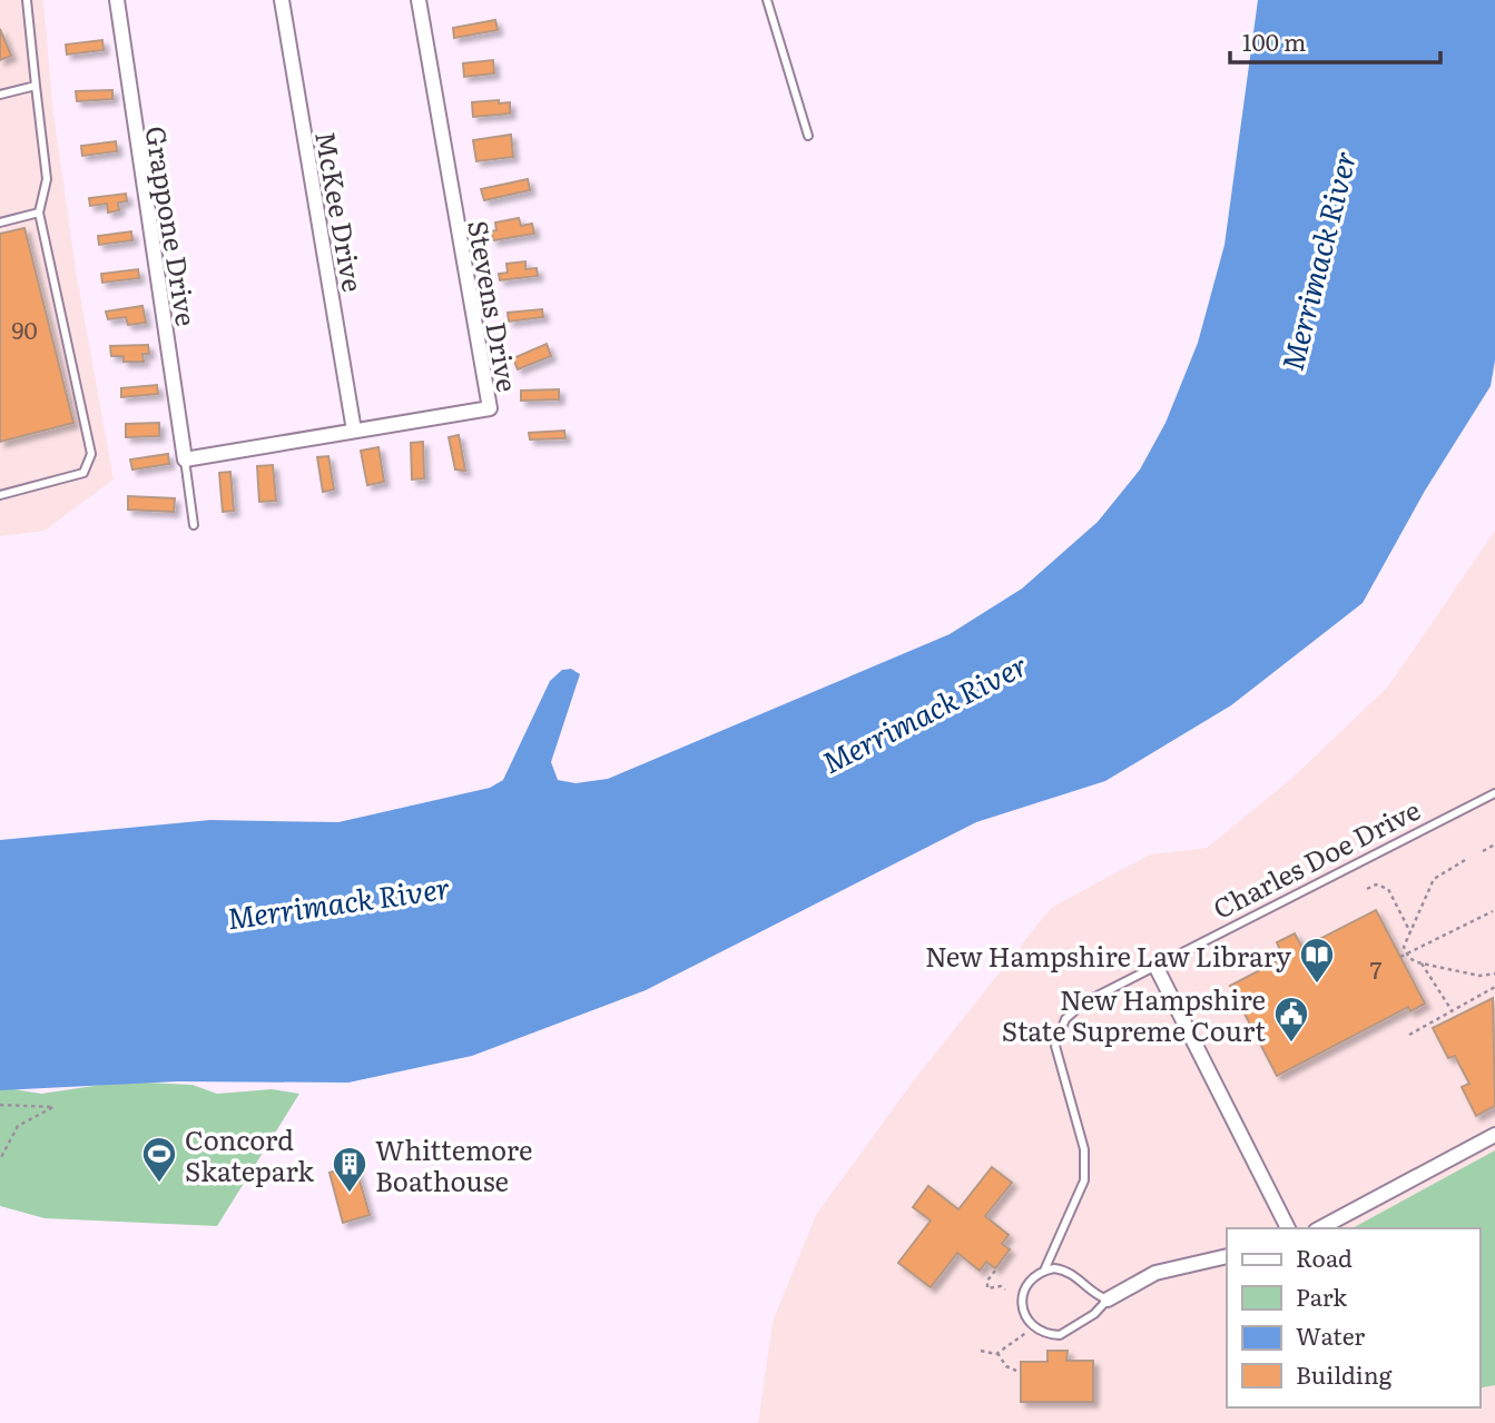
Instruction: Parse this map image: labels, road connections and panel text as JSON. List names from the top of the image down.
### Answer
{
  "streets": {
    "street": [
      "McKee Drive",
      "Grappone Drive",
      "Stevens Drive",
      "Charles Doe Drive"
    ]
  },
  "crossings": [
    ["McKee Drive", "Stevens Drive"],
    ["Grappone Drive", "Stevens Drive"]
  ],
  "water": ["Merrimack River"],
  "places": {
    "library": ["New Hampshire Law Library"],
    "public building": ["New Hampshire State Supreme Court"],
    "sports": ["Concord Skatepark"],
    "building": ["Whittemore Boathouse"]
  },
  "house_numbers": ["90", "7"],
  "legend": [
    "Road",
    "Park",
    "Water",
    "Building"
  ],
  "scale_bar": "100 m"
}
